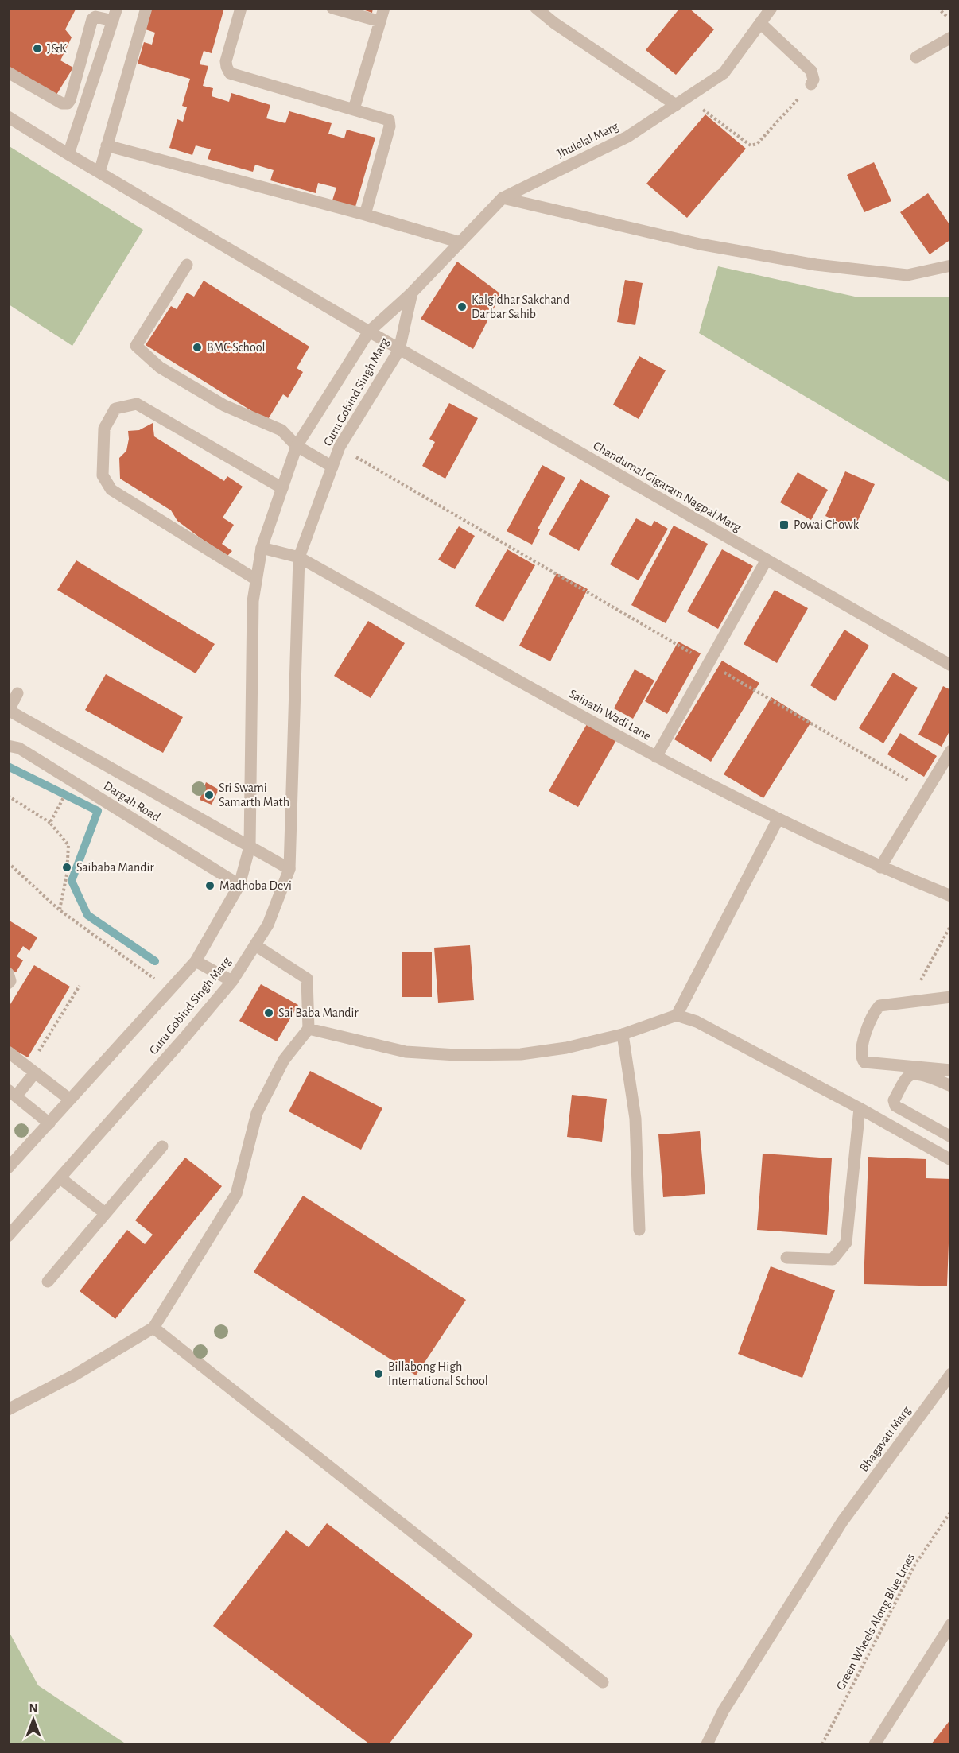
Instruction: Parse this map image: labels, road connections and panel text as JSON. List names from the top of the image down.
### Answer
{
  "streets": {
    "street": [
      "Jhulelal Marg",
      "Guru Gobind Singh Marg",
      "Chandumal Gigaram Nagpal Marg",
      "Sainath Wadi Lane",
      "Dargah Road",
      "Bhagavati Marg"
    ],
    "path": ["Green Wheels Along Blue Lines"]
  },
  "crossings": [
    ["Jhulelal Marg", "Guru Gobind Singh Marg"],
    ["Guru Gobind Singh Marg", "Chandumal Gigaram Nagpal Marg"],
    ["Guru Gobind Singh Marg", "Sainath Wadi Lane"],
    ["Guru Gobind Singh Marg", "Dargah Road"]
  ],
  "places": {
    "other": [
      "J&K",
      "Kalgidhar Sakchand Darbar Sahib",
      "BMC School",
      "Sri Swami Samarth Math",
      "Saibaba Mandir",
      "Madhoba Devi",
      "Sai Baba Mandir",
      "Billabong High International School"
    ],
    "transit": ["Powai Chowk"]
  },
  "north": "top"
}
